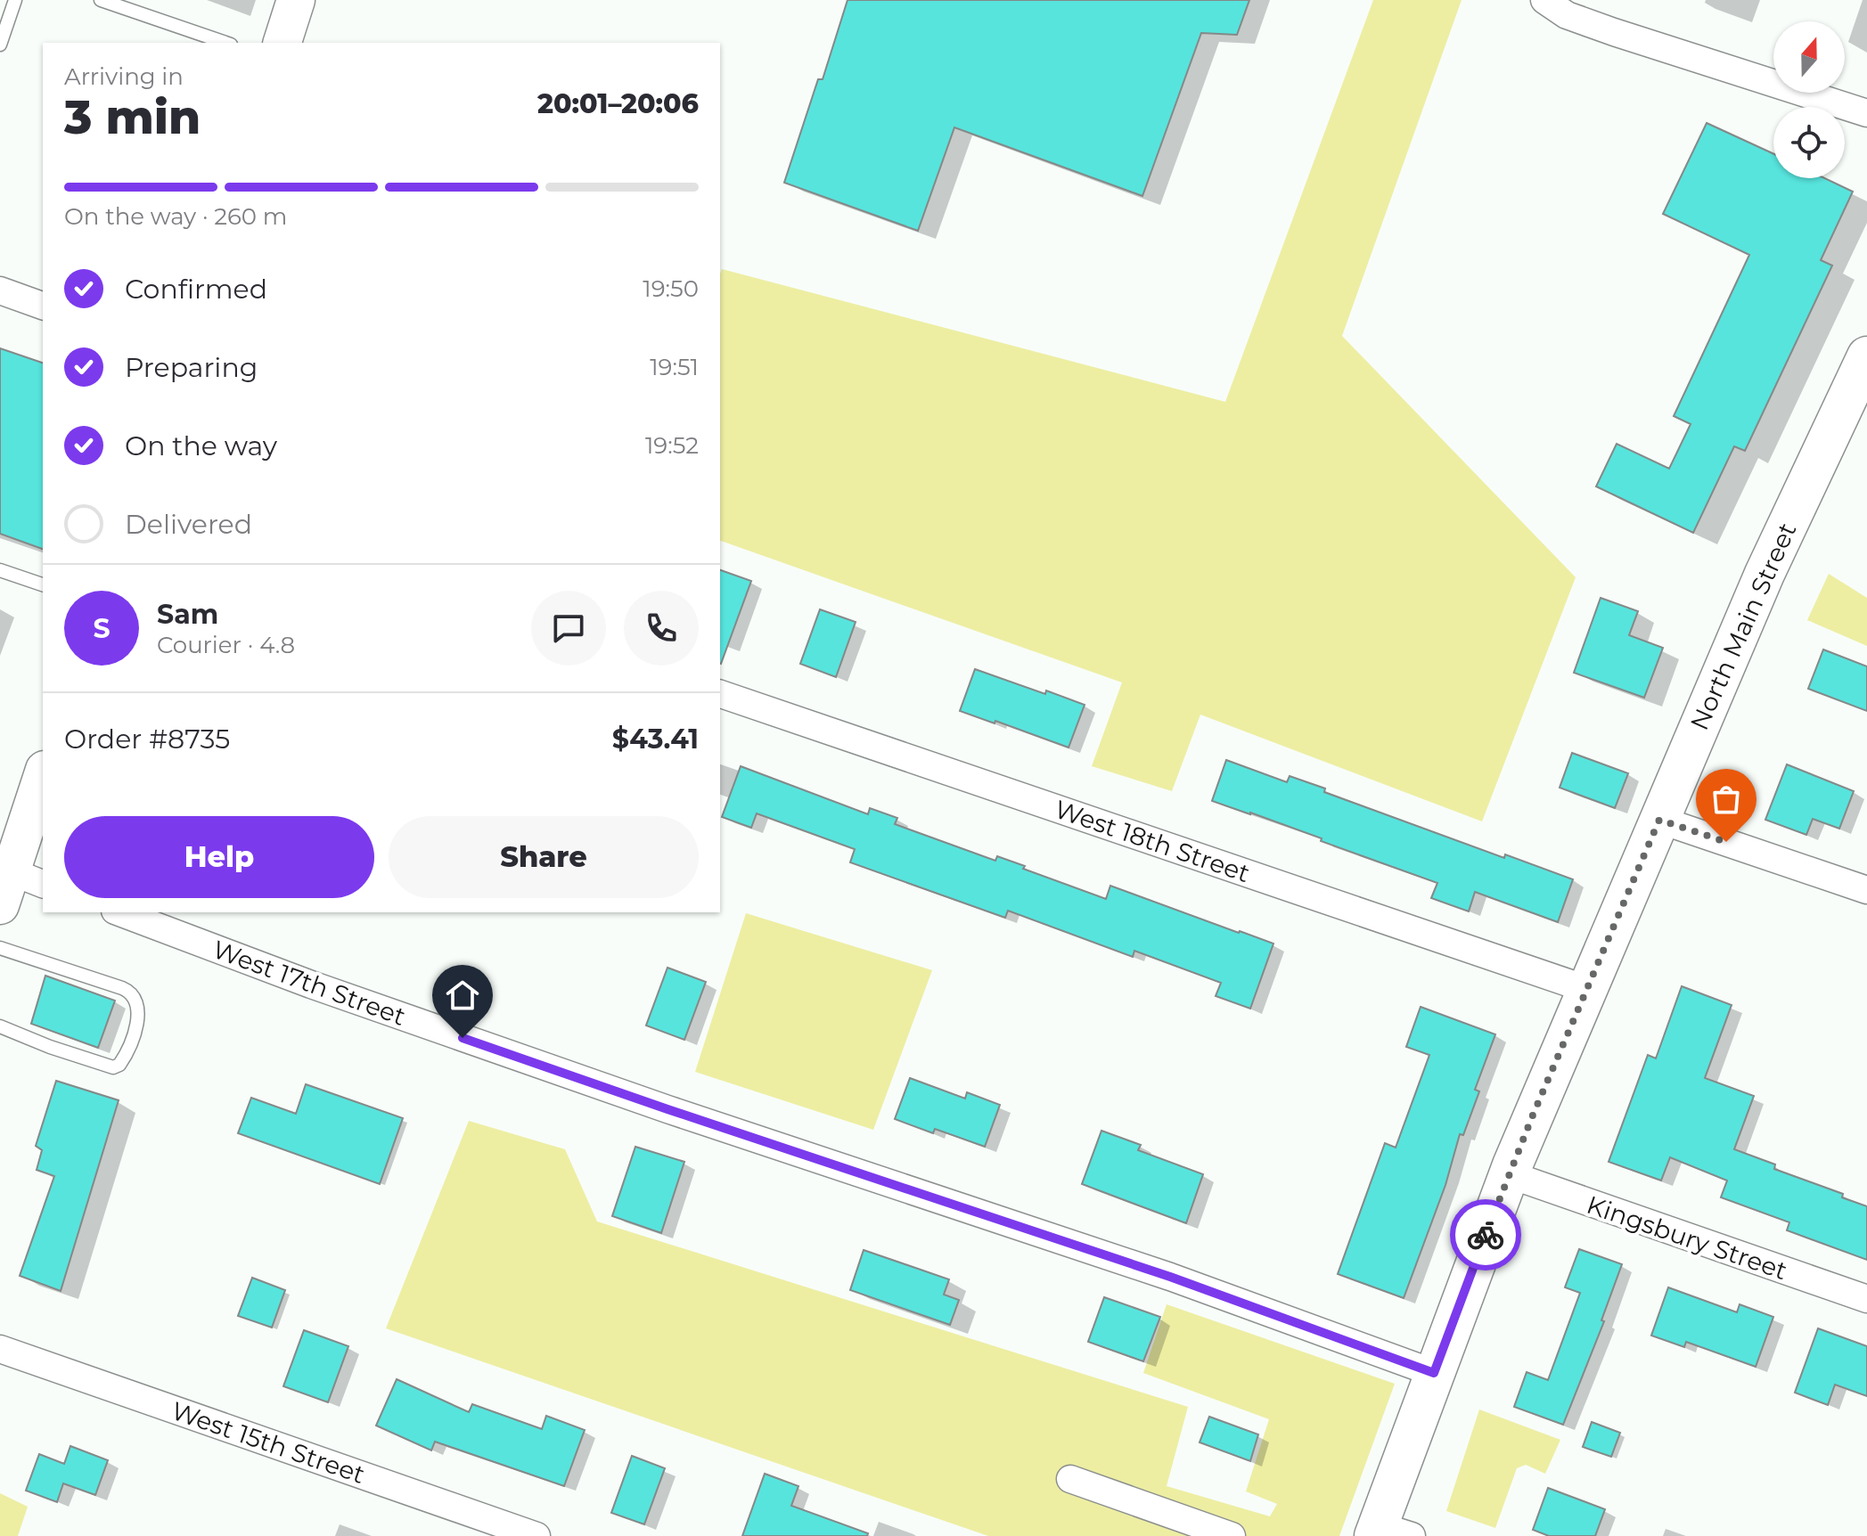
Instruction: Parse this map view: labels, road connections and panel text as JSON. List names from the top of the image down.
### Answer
{
  "streets": {
    "highway": ["North Main Street"],
    "street": [
      "West 18th Street",
      "West 17th Street",
      "Kingsbury Street",
      "West 15th Street"
    ]
  },
  "crossings": [
    ["North Main Street", "West 18th Street"],
    ["North Main Street", "West 17th Street"],
    ["North Main Street", "Kingsbury Street"]
  ],
  "north": "top",
  "page": {
    "heading": ["3 min", "Arriving in", "20:01–20:06"],
    "panel": [
      "Sam",
      "Courier · 4.8",
      "Order #8735",
      "$43.41"
    ],
    "bar": "On the way · 260 m",
    "list": [
      ["Confirmed", "19:50"],
      ["Preparing", "19:51"],
      ["On the way", "19:52"],
      "Delivered"
    ],
    "round": "S",
    "buttons": ["Help", "Share"]
  }
}
